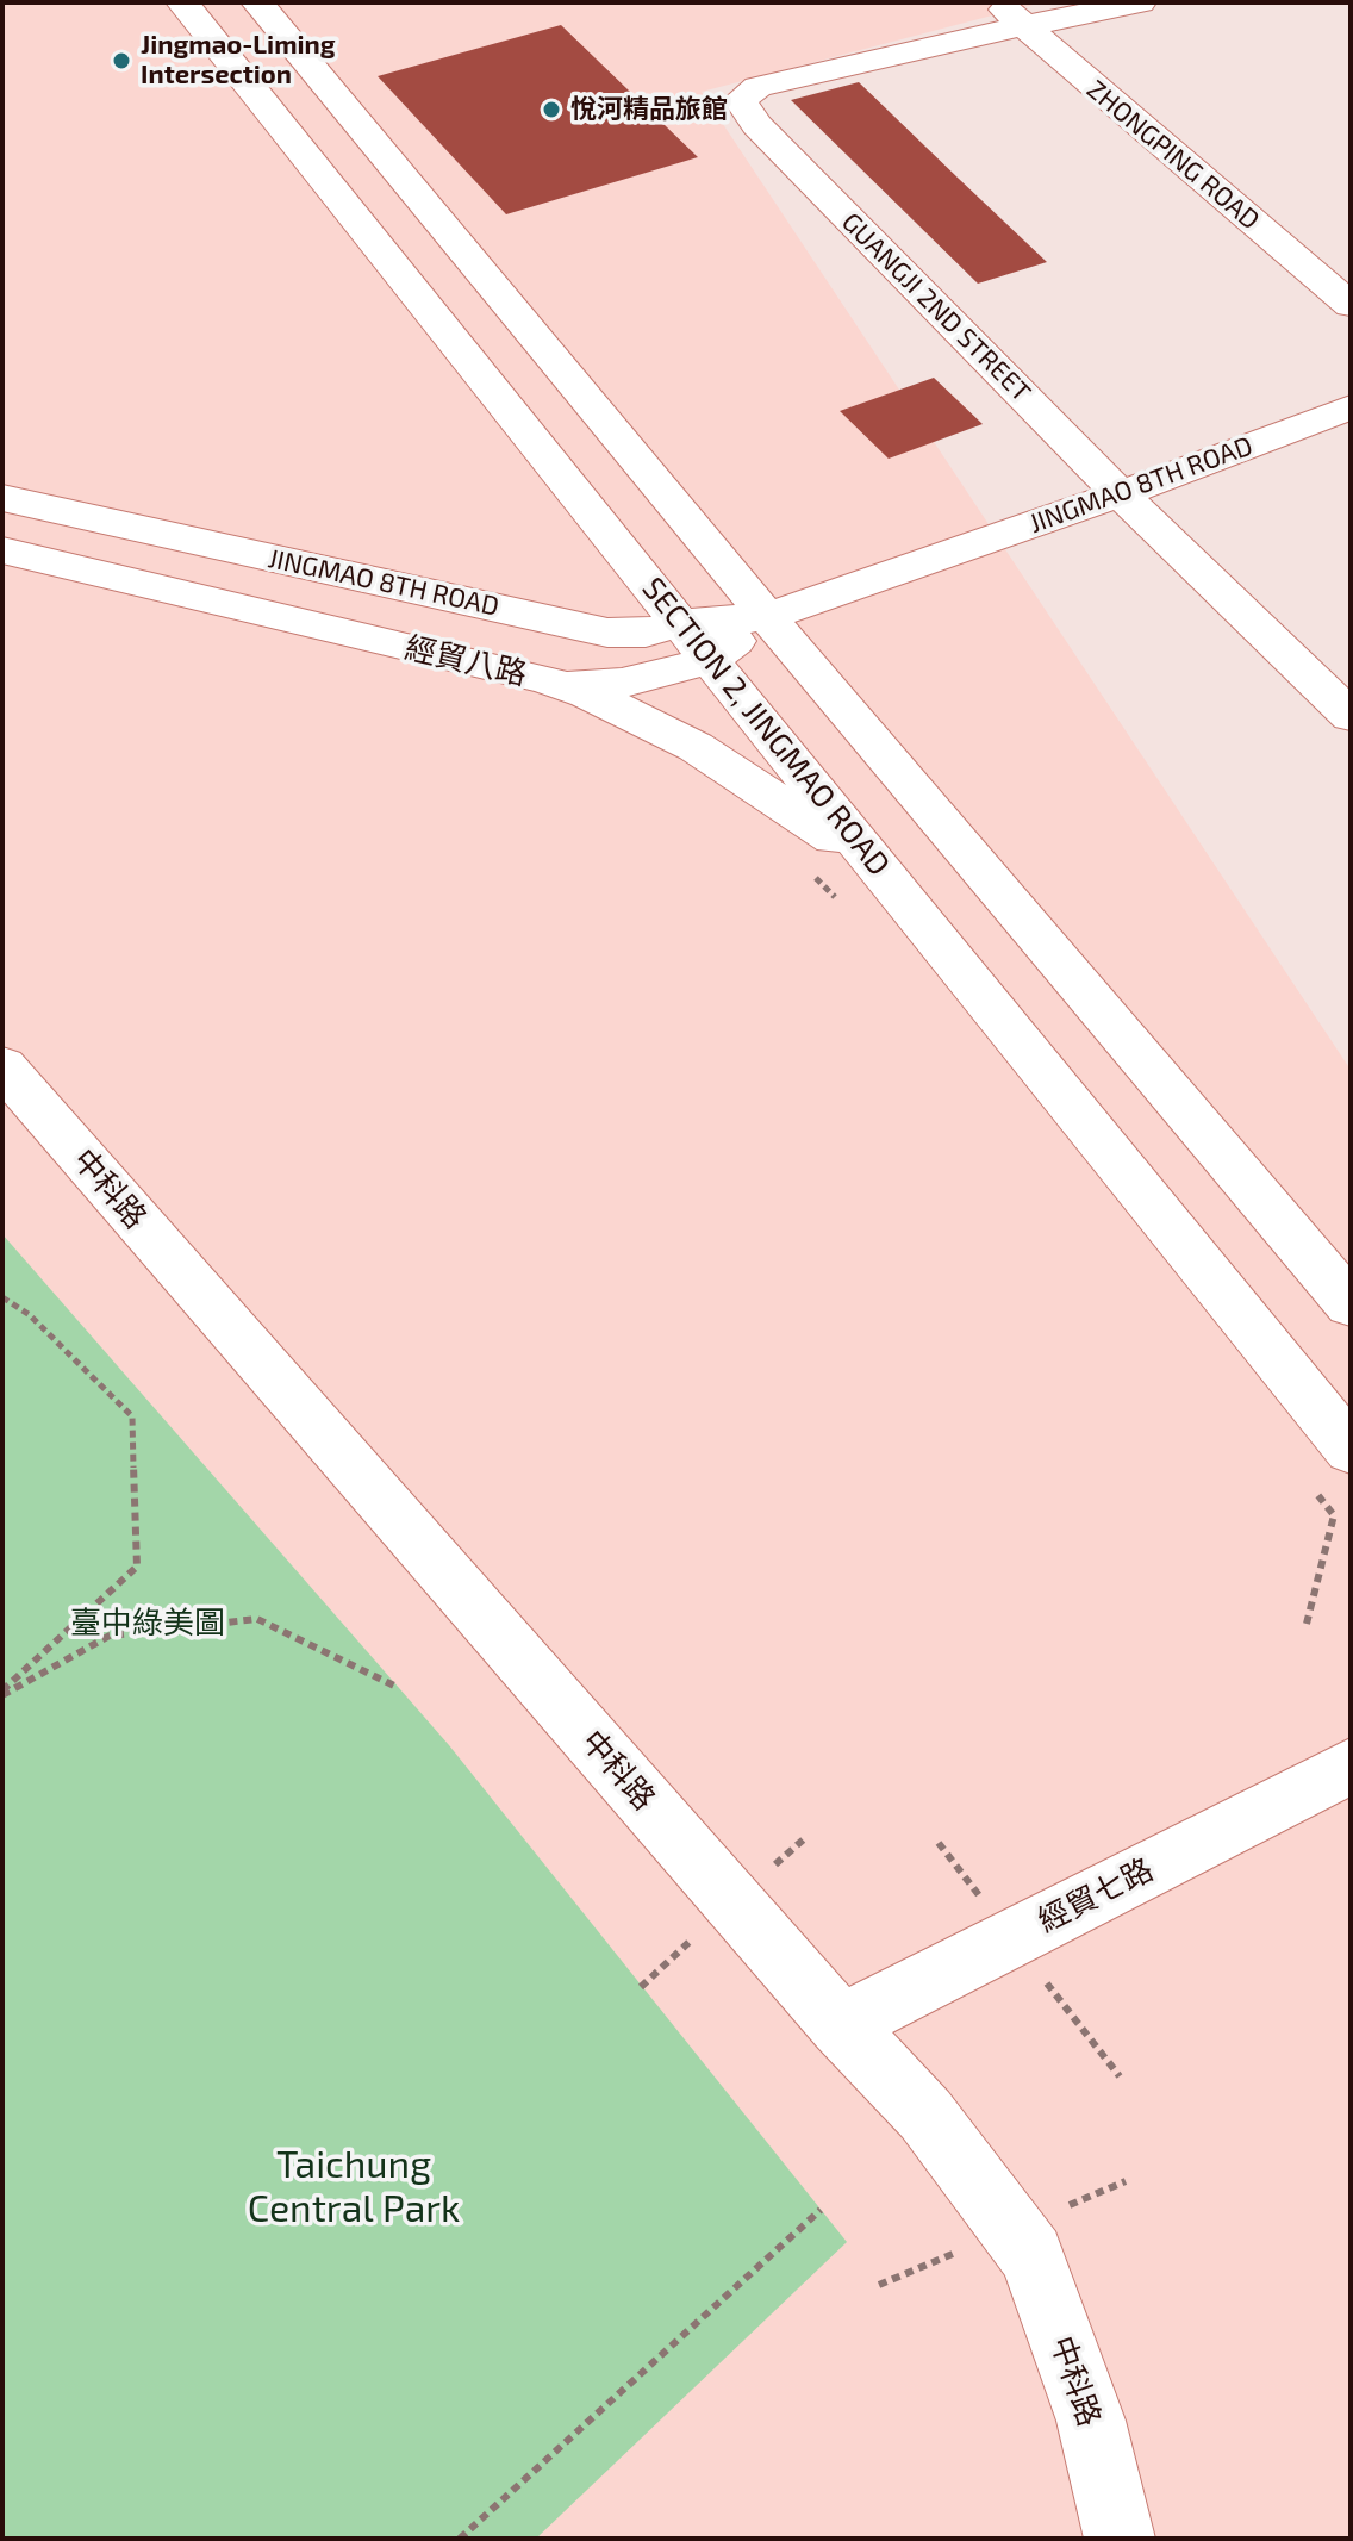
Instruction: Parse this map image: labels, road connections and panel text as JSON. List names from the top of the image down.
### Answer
{
  "streets": {
    "street": [
      "ZHONGPING ROAD",
      "GUANGJI 2ND STREET",
      "JINGMAO 8TH ROAD",
      "經貿八路",
      "SECTION 2, JINGMAO ROAD",
      "中科路",
      "經貿七路"
    ]
  },
  "crossings": [
    ["ZHONGPING ROAD", "GUANGJI 2ND STREET"],
    ["GUANGJI 2ND STREET", "JINGMAO 8TH ROAD"],
    ["JINGMAO 8TH ROAD", "經貿八路"],
    ["JINGMAO 8TH ROAD", "SECTION 2, JINGMAO ROAD"],
    ["經貿八路", "SECTION 2, JINGMAO ROAD"],
    ["中科路", "經貿七路"]
  ],
  "parks": ["臺中綠美圖", "Taichung Central Park"],
  "places": ["Jingmao-Liming Intersection", "悅河精品旅館"]
}
